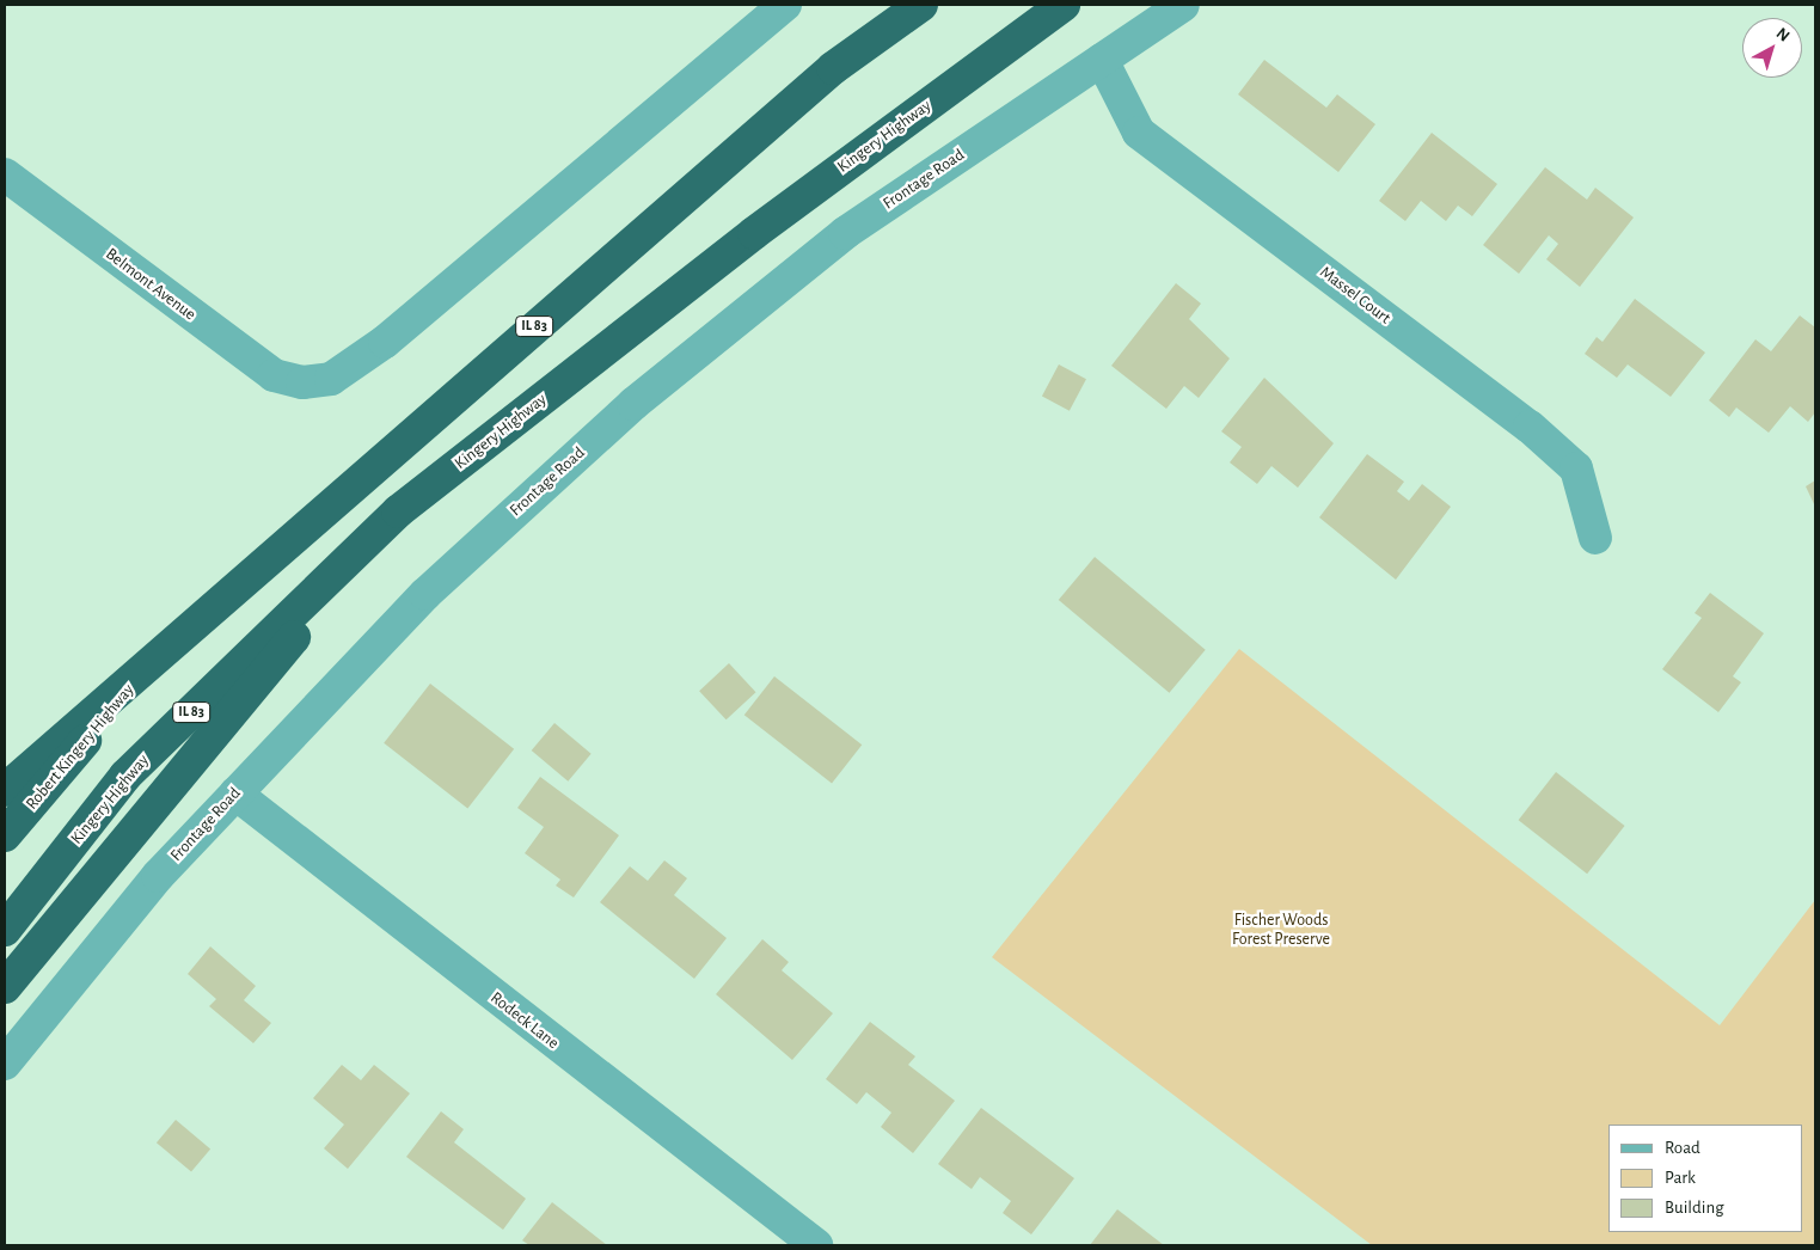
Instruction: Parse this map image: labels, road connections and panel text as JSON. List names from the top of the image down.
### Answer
{
  "streets": {
    "highway": ["Kingery Highway", "IL 83", "Robert Kingery Highway"],
    "street": [
      "Frontage Road",
      "Belmont Avenue",
      "Massel Court",
      "Rodeck Lane"
    ]
  },
  "crossings": [
    ["Frontage Road", "Massel Court"],
    ["Frontage Road", "Rodeck Lane"],
    ["IL 83", "Robert Kingery Highway"]
  ],
  "parks": ["Fischer Woods Forest Preserve"],
  "legend": ["Road", "Park", "Building"],
  "north": "top right"
}
